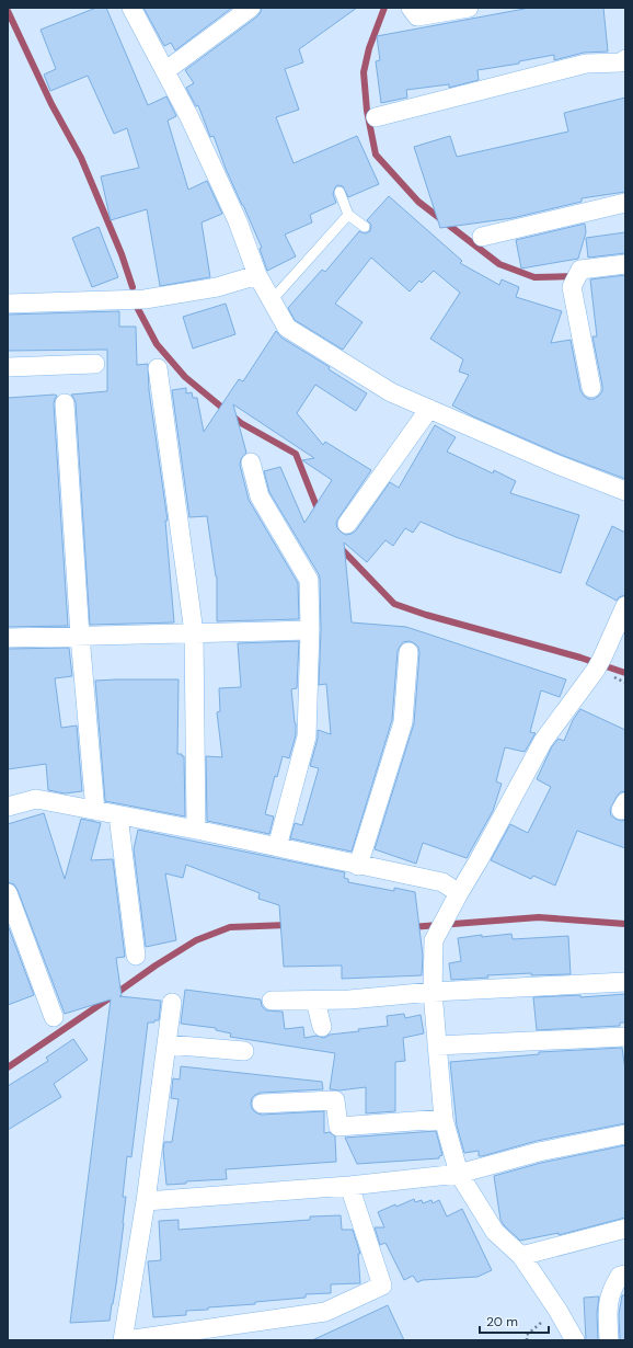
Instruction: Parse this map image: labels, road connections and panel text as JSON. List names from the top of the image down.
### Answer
{
  "scale_bar": "20 m"
}
